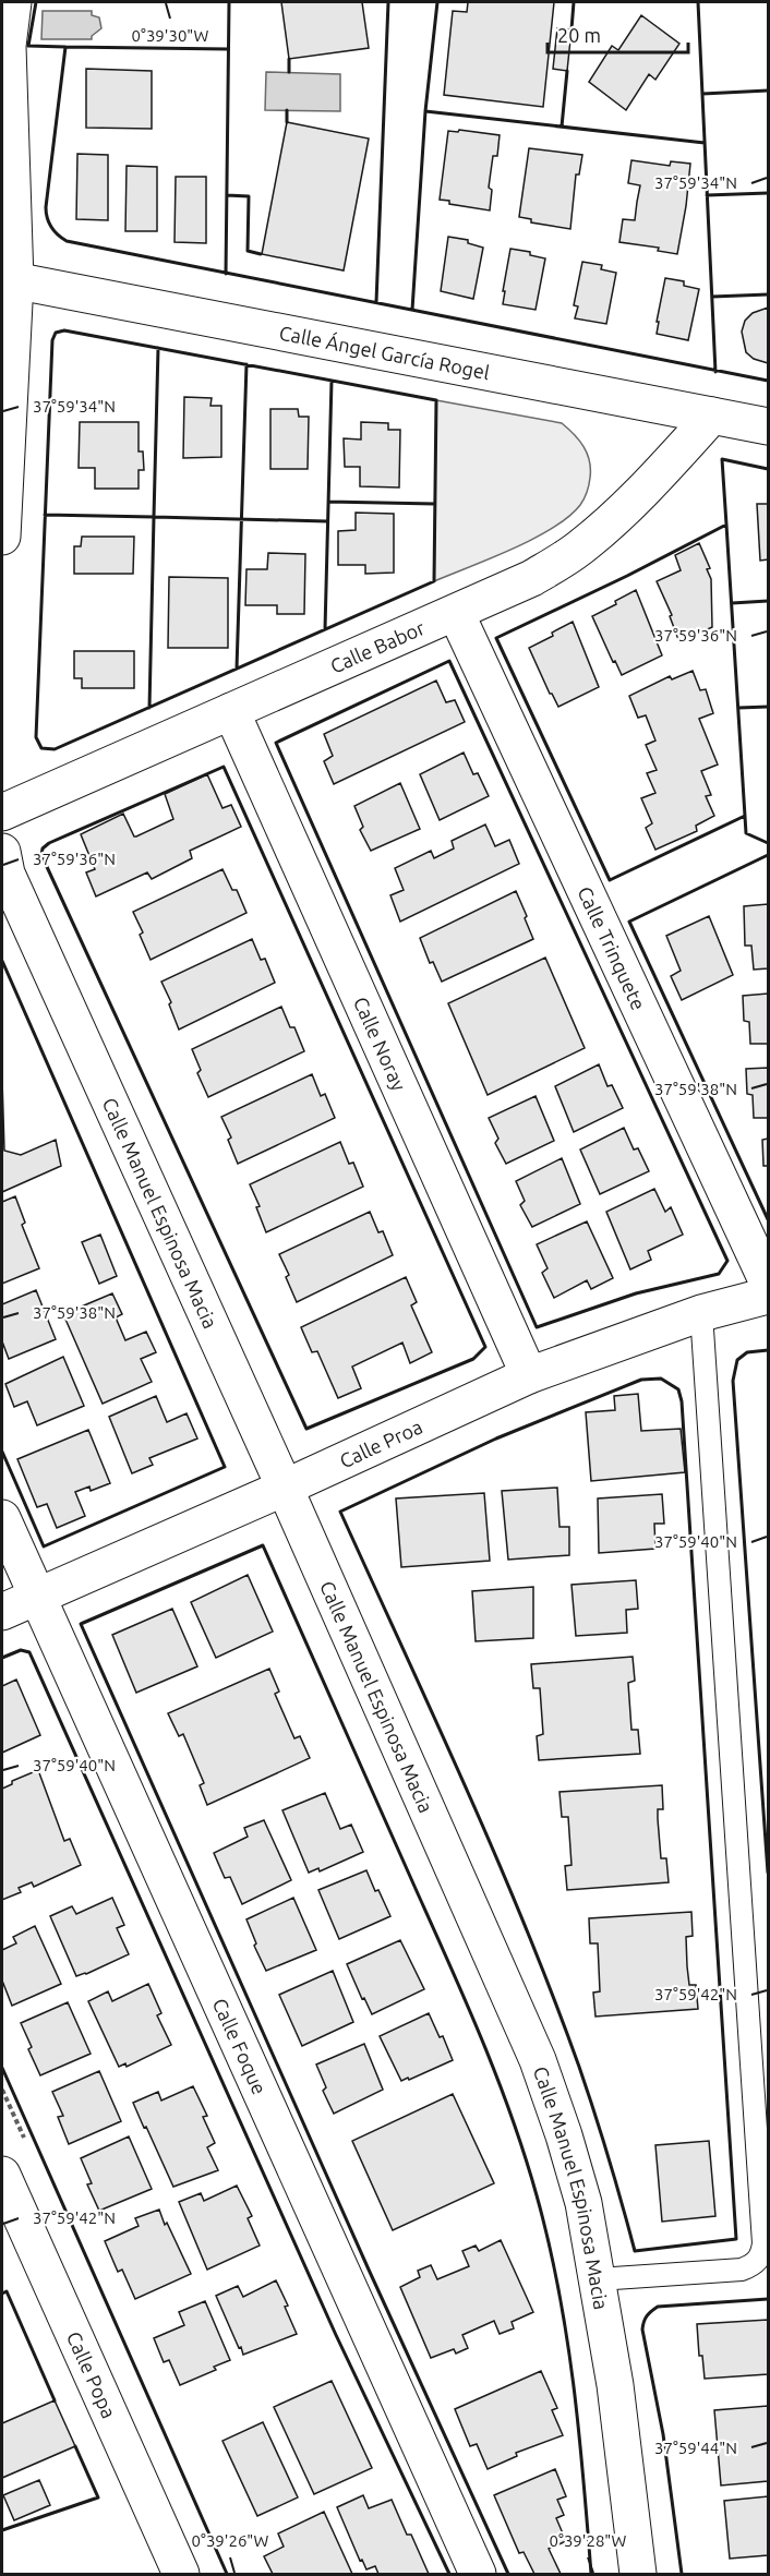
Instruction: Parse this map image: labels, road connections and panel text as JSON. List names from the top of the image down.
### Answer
{
  "streets": {
    "street": [
      "Calle Ángel García Rogel",
      "Calle Babor",
      "Calle Trinquete",
      "Calle Noray",
      "Calle Manuel Espinosa Macia",
      "Calle Proa",
      "Calle Foque",
      "Calle Popa"
    ]
  },
  "crossings": [
    ["Calle Ángel García Rogel", "Calle Babor"],
    ["Calle Babor", "Calle Trinquete"],
    ["Calle Babor", "Calle Noray"],
    ["Calle Noray", "Calle Proa"],
    ["Calle Manuel Espinosa Macia", "Calle Proa"],
    ["Calle Proa", "Calle Foque"]
  ],
  "scale_bar": "20 m",
  "coordinates": [
    "0°39'30\"W",
    "37°59'34\"N",
    "37°59'36\"N",
    "37°59'38\"N",
    "37°59'40\"N",
    "37°59'42\"N",
    "37°59'44\"N",
    "0°39'26\"W",
    "0°39'28\"W"
  ]
}
